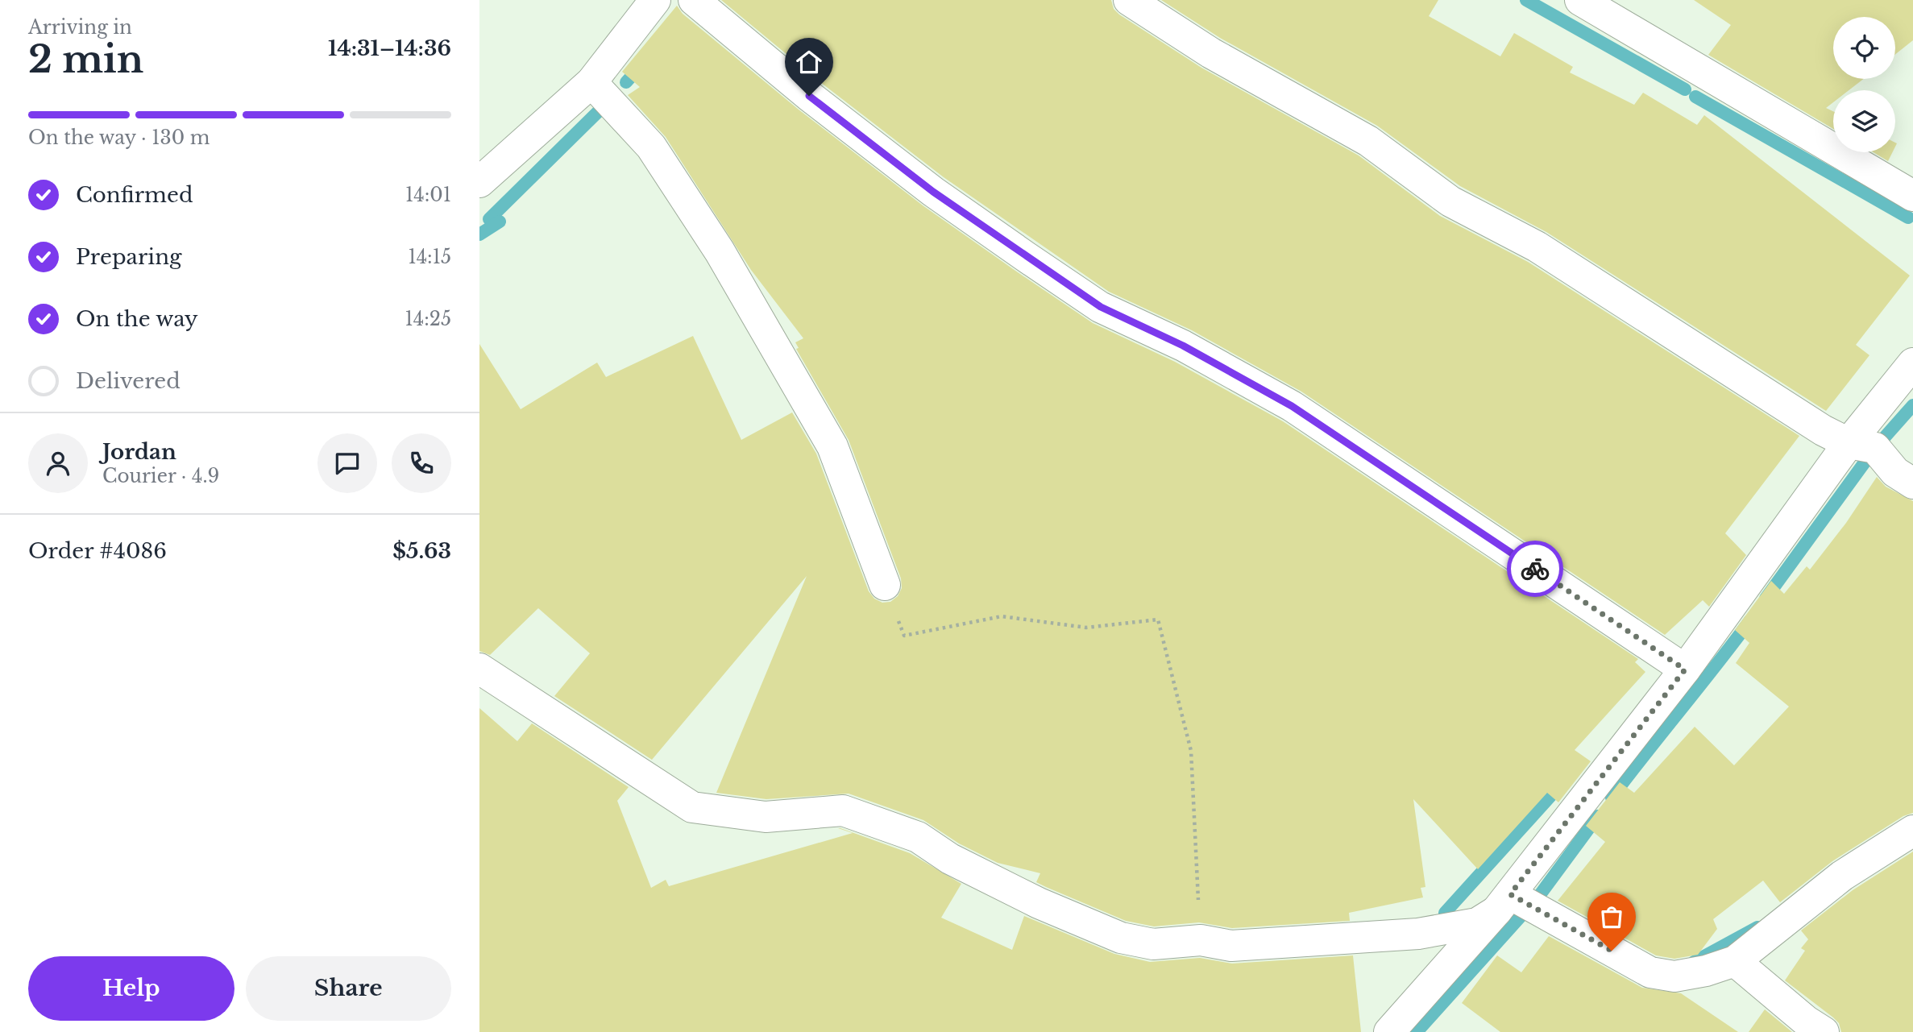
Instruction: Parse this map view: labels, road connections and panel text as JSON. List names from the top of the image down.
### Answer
{
  "page": {
    "heading": ["2 min", "Arriving in", "14:31–14:36"],
    "panel": [
      "Jordan",
      "Courier · 4.9",
      "Order #4086",
      "$5.63"
    ],
    "bar": "On the way · 130 m",
    "list": [
      ["Confirmed", "14:01"],
      ["Preparing", "14:15"],
      ["On the way", "14:25"],
      "Delivered"
    ],
    "buttons": ["Help", "Share"]
  }
}
